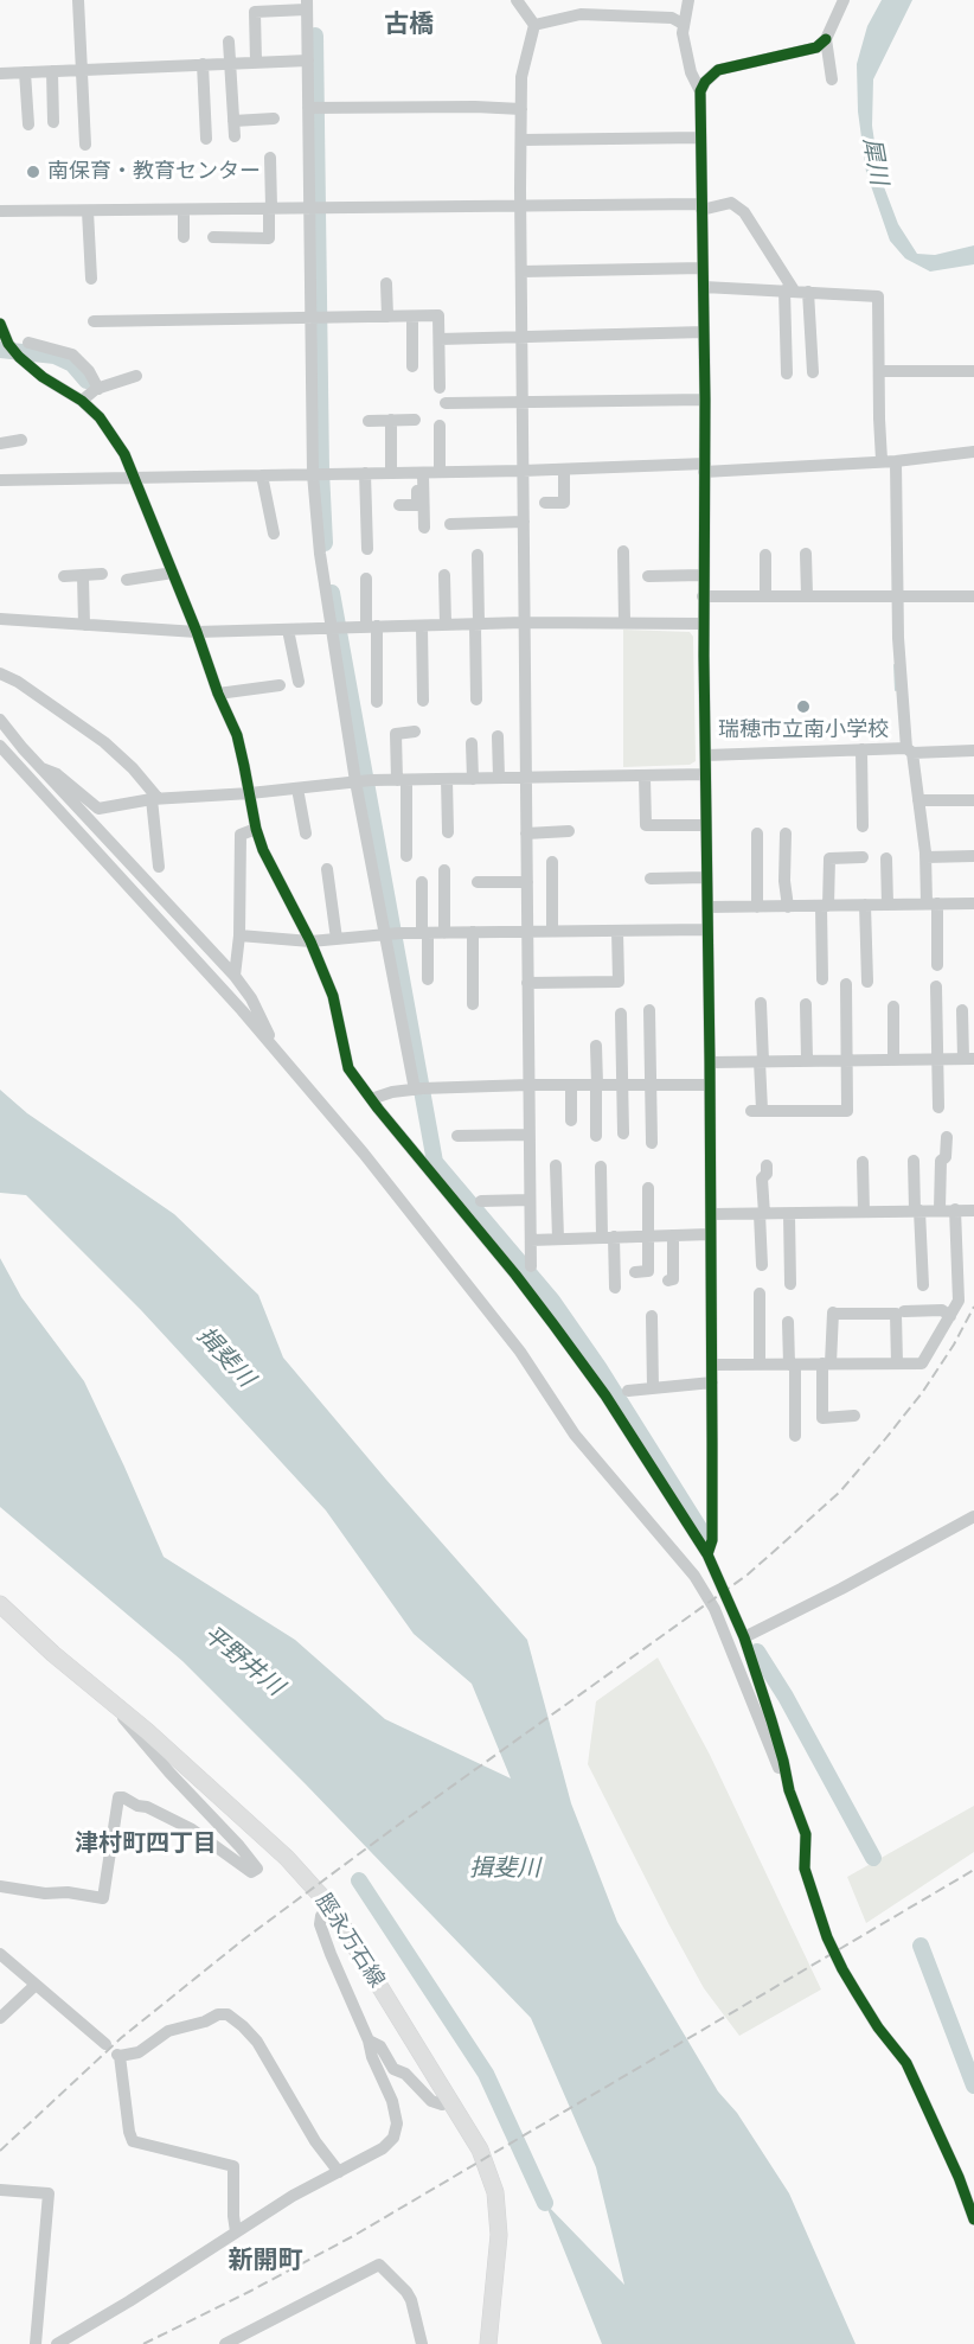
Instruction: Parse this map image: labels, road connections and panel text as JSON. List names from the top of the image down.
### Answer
{
  "streets": {
    "main road": ["脛永万石線"]
  },
  "districts": ["古橋", "津村町四丁目", "新開町"],
  "water": ["犀川", "揖斐川", "平野井川"],
  "places": ["南保育・教育センター", "瑞穂市立南小学校"]
}
